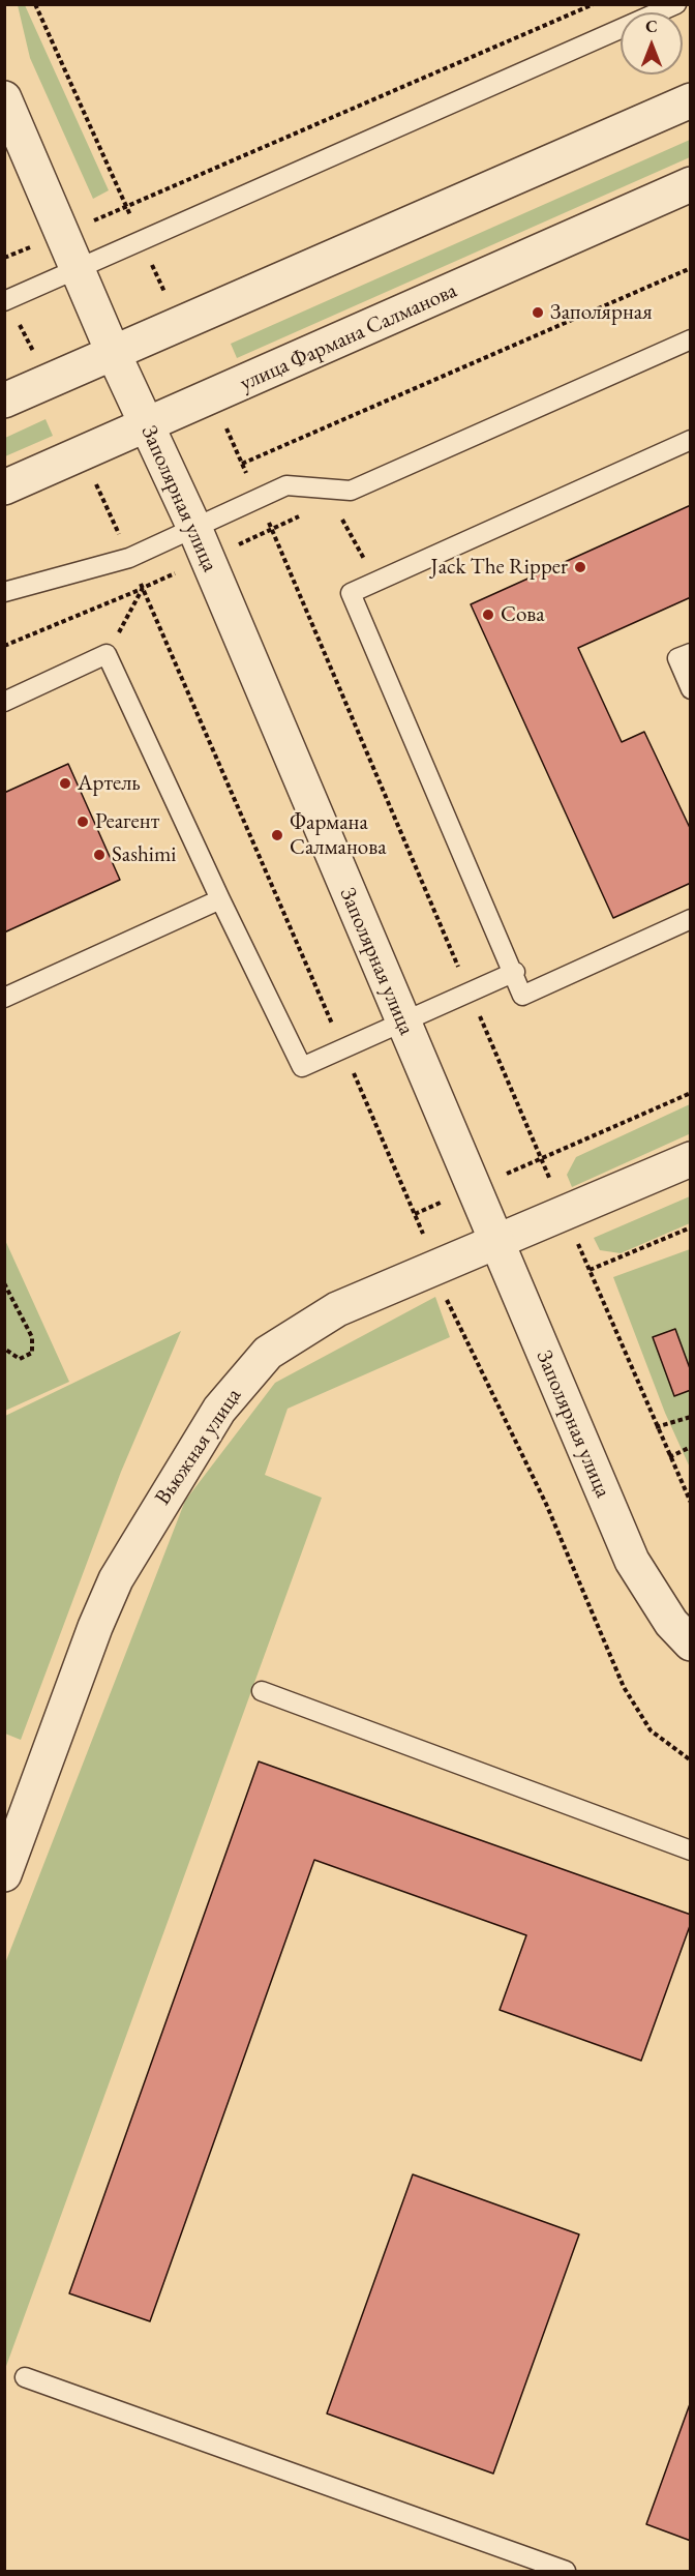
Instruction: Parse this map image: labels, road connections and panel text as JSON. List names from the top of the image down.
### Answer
{
  "streets": {
    "street": ["улица Фармана Салманова", "Заполярная улица", "Вьюжная улица"]
  },
  "crossings": [
    ["улица Фармана Салманова", "Заполярная улица"],
    ["Заполярная улица", "Вьюжная улица"]
  ],
  "places": [
    "Заполярная",
    "Jack The Ripper",
    "Сова",
    "Артель",
    "Реагент",
    "Фармана Салманова",
    "Sashimi"
  ],
  "north": "top"
}
